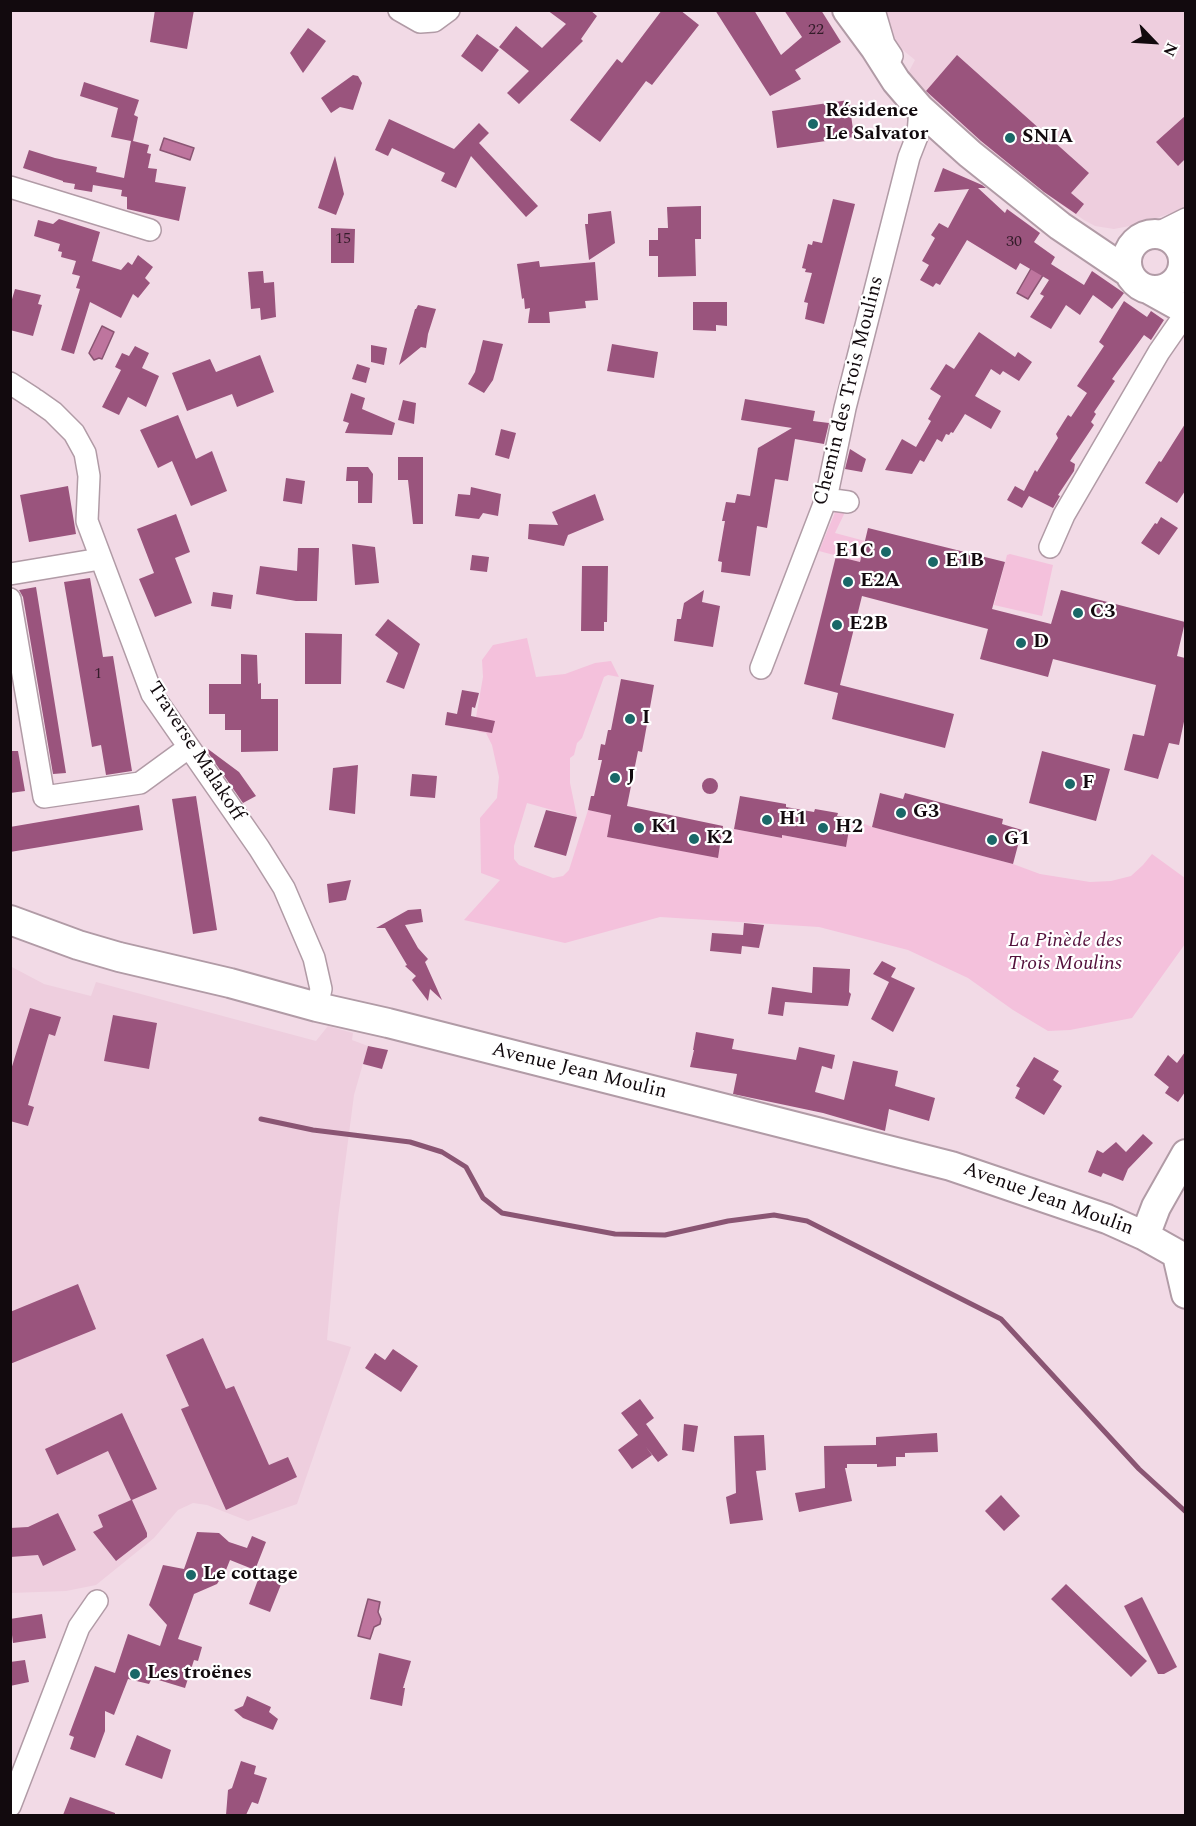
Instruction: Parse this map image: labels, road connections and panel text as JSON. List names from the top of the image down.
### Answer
{
  "streets": {
    "main road": ["Avenue Jean Moulin"],
    "street": ["Chemin des Trois Moulins", "Traverse Malakoff"]
  },
  "crossings": [
    ["Traverse Malakoff", "Avenue Jean Moulin"]
  ],
  "parks": ["La Pinède des Trois Moulins"],
  "places": [
    "Résidence Le Salvator",
    "SNIA",
    "E1C",
    "E1B",
    "E2A",
    "C3",
    "E2B",
    "D",
    "I",
    "J",
    "F",
    "G3",
    "H1",
    "K1",
    "H2",
    "K2",
    "G1",
    "Le cottage",
    "Les troënes"
  ],
  "house_numbers": [
    "22",
    "15",
    "30",
    "1"
  ],
  "north": "bottom right"
}
